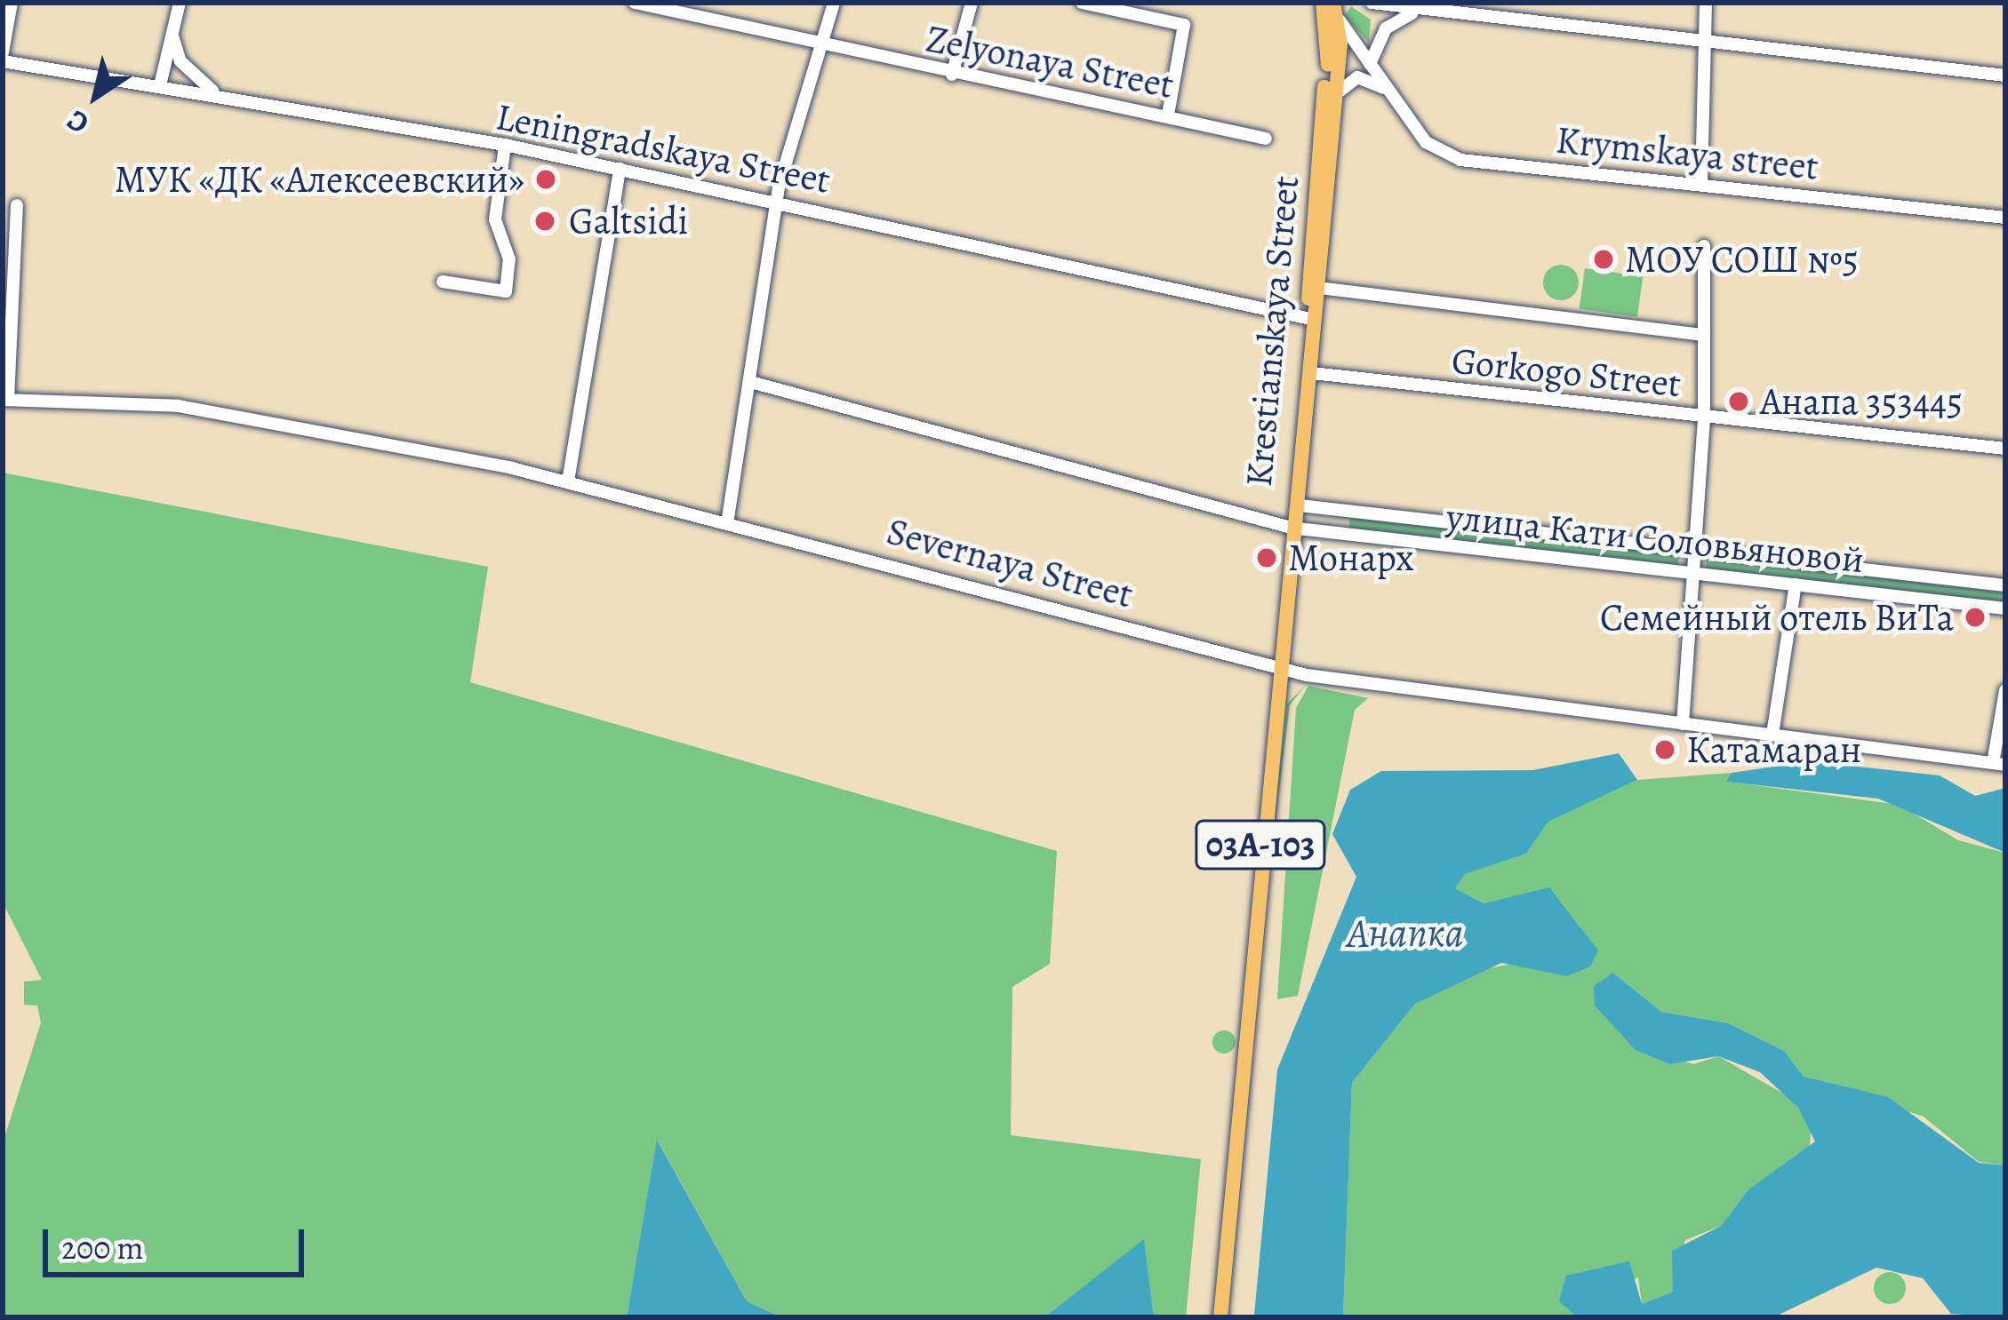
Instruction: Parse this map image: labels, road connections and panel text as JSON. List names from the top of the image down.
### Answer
{
  "streets": {
    "main road": ["Krestianskaya Street", "03А-103"],
    "street": [
      "Zelyonaya Street",
      "Leningradskaya Street",
      "Krymskaya street",
      "Gorkogo Street",
      "улица Кати Соловьяновой",
      "Severnaya Street"
    ]
  },
  "crossings": [
    ["Leningradskaya Street", "Krestianskaya Street"],
    ["Krymskaya street", "Krestianskaya Street"],
    ["Krestianskaya Street", "Gorkogo Street"],
    ["Krestianskaya Street", "улица Кати Соловьяновой"],
    ["Krestianskaya Street", "Severnaya Street"],
    ["Krestianskaya Street", "03А-103"],
    ["Severnaya Street", "03А-103"]
  ],
  "water": ["Анапка"],
  "places": [
    "МУК «ДК «Алексеевский»",
    "Galtsidi",
    "МОУ СОШ №5",
    "Анапа 353445",
    "Монарх",
    "Семейный отель ВиТа",
    "Катамаран"
  ],
  "scale_bar": "200 m",
  "north": "bottom left"
}
